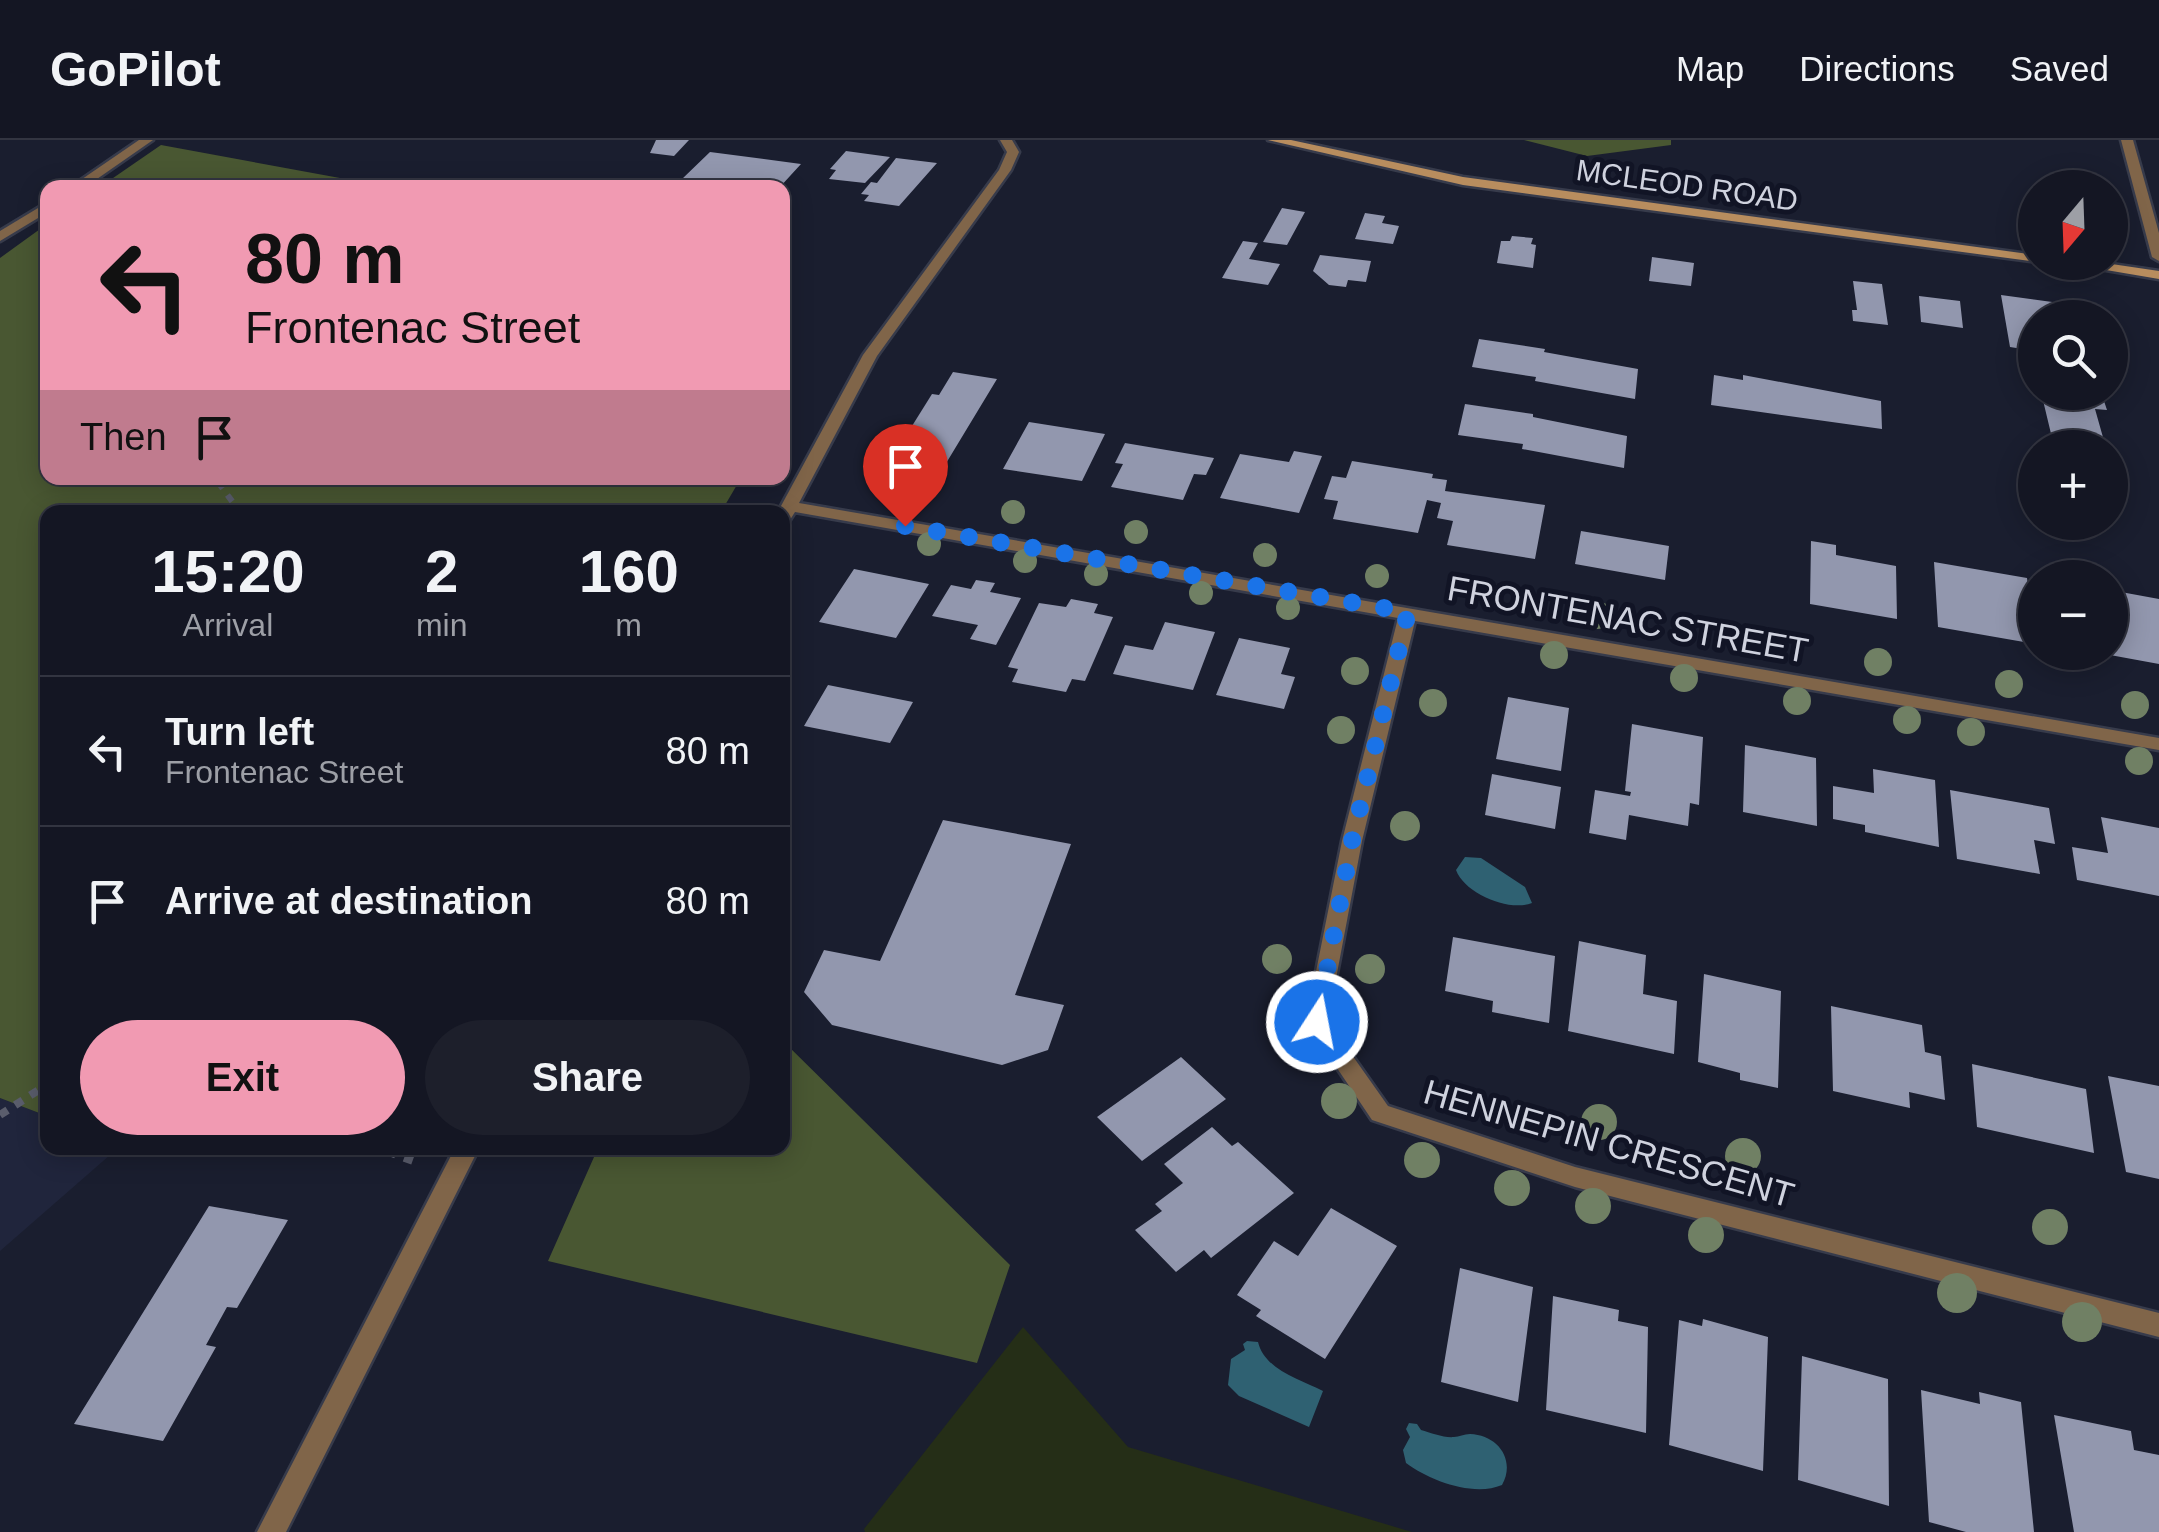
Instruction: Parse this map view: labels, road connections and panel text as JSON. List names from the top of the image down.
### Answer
{
  "streets": {
    "main road": ["MCLEOD ROAD"],
    "street": ["FRONTENAC STREET", "HENNEPIN CRESCENT"]
  },
  "crossings": [
    ["FRONTENAC STREET", "HENNEPIN CRESCENT"]
  ],
  "north": "bottom",
  "page": {
    "header": "GoPilot",
    "nav": ["Map", "Directions", "Saved"],
    "map_buttons": ["+", "−"],
    "turn": ["80 m", "Frontenac Street"],
    "then": "Then",
    "eta": [
      "15:20",
      "Arrival",
      "2",
      "min",
      "160",
      "m"
    ],
    "list": [
      {
        "name": "Turn left",
        "note": "Frontenac Street",
        "value": "80 m"
      },
      {
        "name": "Arrive at destination",
        "value": "80 m"
      }
    ],
    "buttons": ["Exit", "Share"]
  }
}
